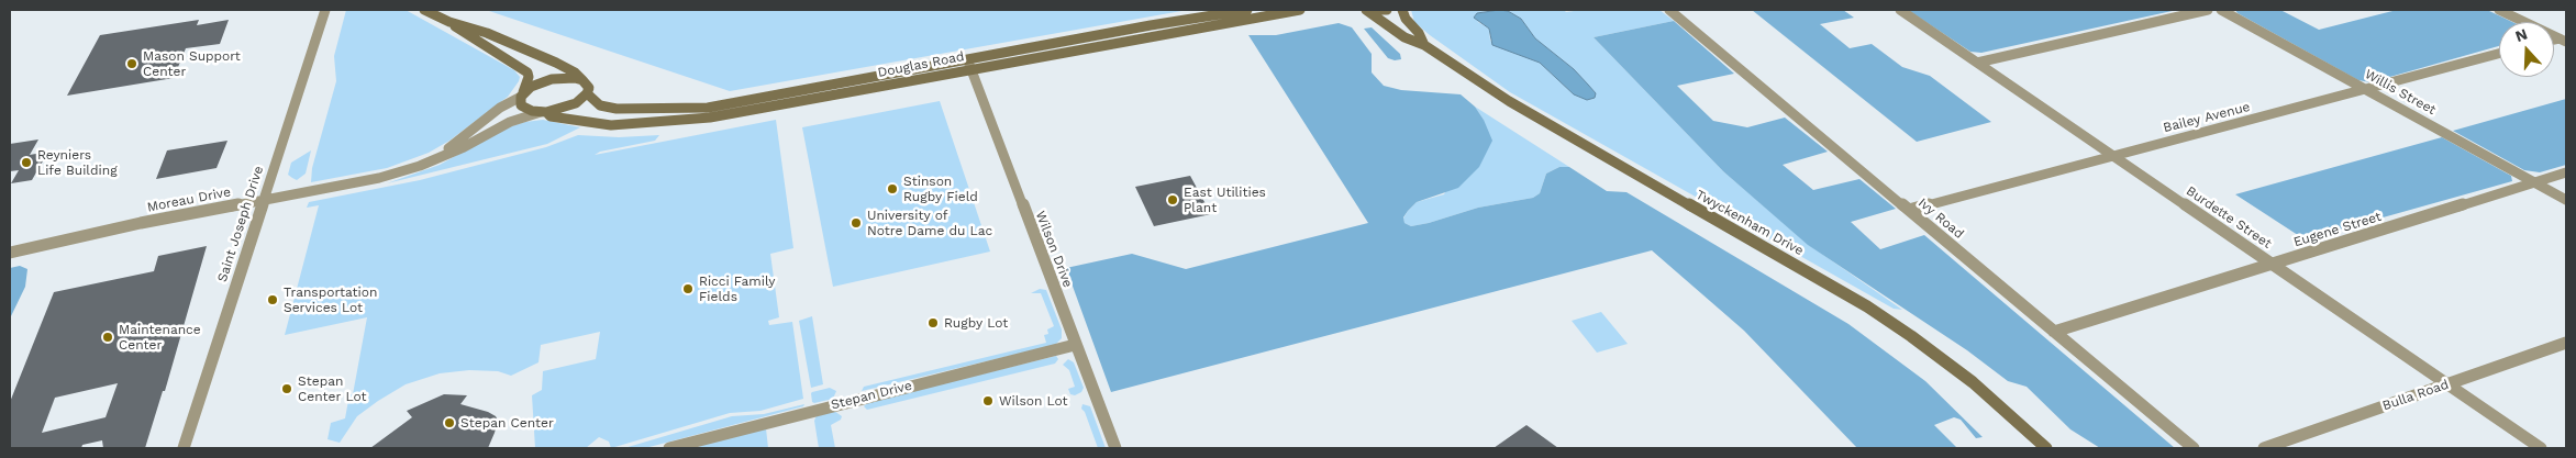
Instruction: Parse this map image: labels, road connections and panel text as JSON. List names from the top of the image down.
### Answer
{
  "streets": {
    "street": [
      "Douglas Road",
      "Willis Street",
      "Bailey Avenue",
      "Moreau Drive",
      "Burdette Street",
      "Ivy Road",
      "Twyckenham Drive",
      "Saint Joseph Drive",
      "Eugene Street",
      "Wilson Drive",
      "Stepan Drive",
      "Bulla Road"
    ]
  },
  "crossings": [
    ["Douglas Road", "Moreau Drive"],
    ["Douglas Road", "Wilson Drive"],
    ["Willis Street", "Bailey Avenue"],
    ["Willis Street", "Eugene Street"],
    ["Bailey Avenue", "Burdette Street"],
    ["Bailey Avenue", "Ivy Road"],
    ["Moreau Drive", "Saint Joseph Drive"],
    ["Burdette Street", "Eugene Street"],
    ["Burdette Street", "Bulla Road"],
    ["Ivy Road", "Eugene Street"],
    ["Wilson Drive", "Stepan Drive"]
  ],
  "places": [
    "Mason Support Center",
    "Reyniers Life Building",
    "Stinson Rugby Field",
    "East Utilities Plant",
    "University of Notre Dame du Lac",
    "Ricci Family Fields",
    "Transportation Services Lot",
    "Rugby Lot",
    "Maintenance Center",
    "Stepan Center Lot",
    "Wilson Lot",
    "Stepan Center"
  ],
  "north": "top"
}
